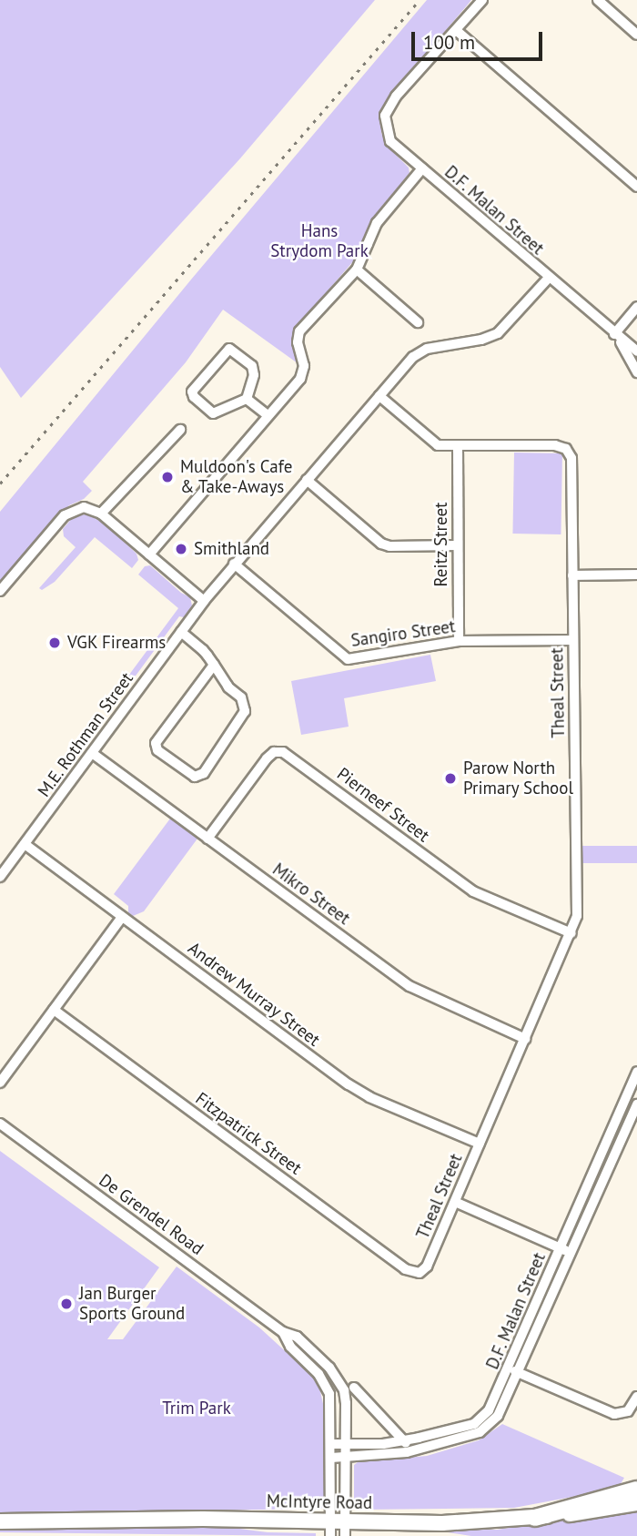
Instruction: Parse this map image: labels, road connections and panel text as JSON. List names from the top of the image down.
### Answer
{
  "streets": {
    "main road": ["McIntyre Road"],
    "street": [
      "D.F. Malan Street",
      "Reitz Street",
      "Sangiro Street",
      "Theal Street",
      "M.E. Rothman Street",
      "Pierneef Street",
      "Mikro Street",
      "Andrew Murray Street",
      "Fitzpatrick Street",
      "De Grendel Road"
    ]
  },
  "crossings": [
    ["D.F. Malan Street", "M.E. Rothman Street"],
    ["D.F. Malan Street", "De Grendel Road"],
    ["Reitz Street", "Sangiro Street"],
    ["Reitz Street", "Theal Street"],
    ["Sangiro Street", "Theal Street"],
    ["Sangiro Street", "M.E. Rothman Street"],
    ["Theal Street", "M.E. Rothman Street"],
    ["Theal Street", "Pierneef Street"],
    ["Theal Street", "Mikro Street"],
    ["Theal Street", "Andrew Murray Street"],
    ["Theal Street", "Fitzpatrick Street"],
    ["M.E. Rothman Street", "Mikro Street"],
    ["M.E. Rothman Street", "Andrew Murray Street"],
    ["Pierneef Street", "Mikro Street"],
    ["De Grendel Road", "McIntyre Road"]
  ],
  "parks": ["Hans Strydom Park", "Trim Park"],
  "places": [
    "Muldoon's Cafe & Take-Aways",
    "Smithland",
    "VGK Firearms",
    "Parow North Primary School",
    "Jan Burger Sports Ground"
  ],
  "scale_bar": "100 m"
}
